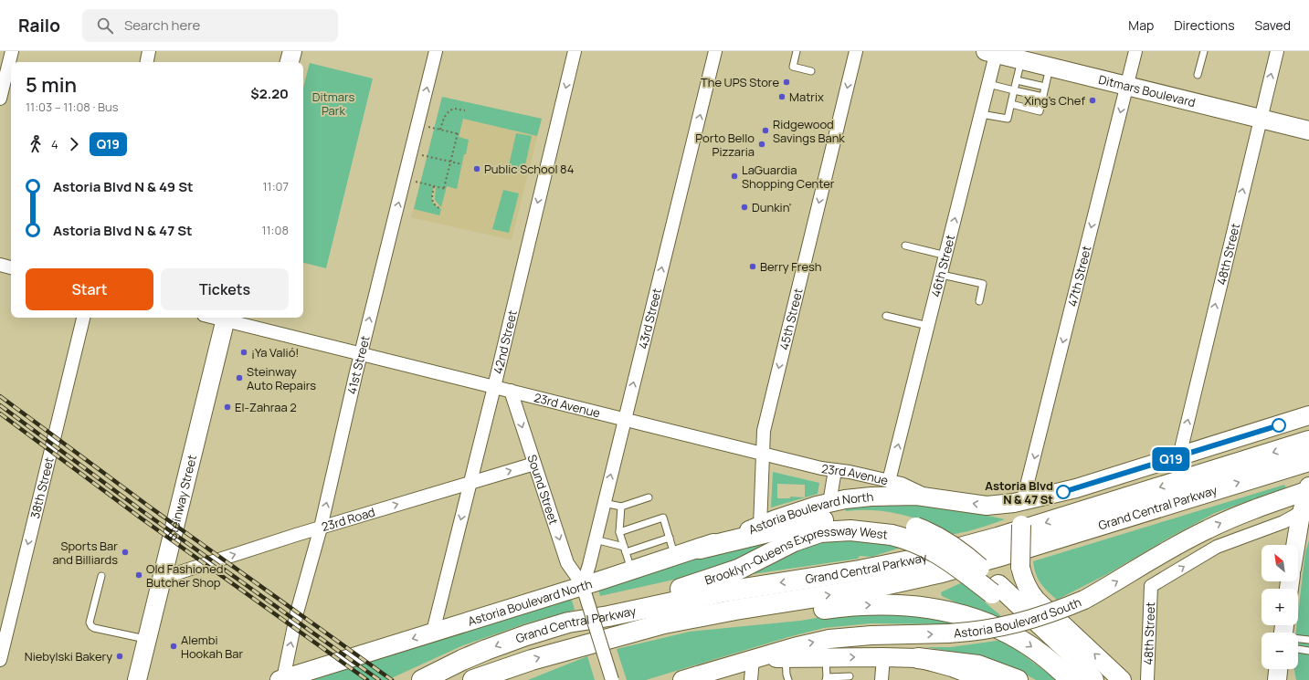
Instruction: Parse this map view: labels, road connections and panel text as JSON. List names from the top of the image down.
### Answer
{
  "streets": {
    "highway": ["Grand Central Parkway", "Brooklyn-Queens Expressway West"],
    "main road": [
      "Ditmars Boulevard",
      "Steinway Street",
      "Astoria Boulevard North",
      "Astoria Boulevard South"
    ],
    "street": [
      "48th Street",
      "46th Street",
      "47th Street",
      "43rd Street",
      "45th Street",
      "42nd Street",
      "41st Street",
      "23rd Avenue",
      "38th Street",
      "Sound Street",
      "23rd Road"
    ]
  },
  "crossings": [
    ["Ditmars Boulevard", "48th Street"],
    ["Ditmars Boulevard", "46th Street"],
    ["Ditmars Boulevard", "47th Street"],
    ["48th Street", "Astoria Boulevard North"],
    ["46th Street", "23rd Avenue"],
    ["47th Street", "Astoria Boulevard North"],
    ["43rd Street", "23rd Avenue"],
    ["43rd Street", "Sound Street"],
    ["43rd Street", "Astoria Boulevard North"],
    ["45th Street", "23rd Avenue"],
    ["45th Street", "Astoria Boulevard North"],
    ["42nd Street", "23rd Avenue"],
    ["42nd Street", "Astoria Boulevard North"],
    ["42nd Street", "23rd Road"],
    ["41st Street", "23rd Avenue"],
    ["41st Street", "Astoria Boulevard North"],
    ["41st Street", "23rd Road"],
    ["23rd Avenue", "Sound Street"],
    ["23rd Avenue", "Steinway Street"],
    ["23rd Avenue", "Astoria Boulevard North"],
    ["Sound Street", "Astoria Boulevard North"],
    ["Sound Street", "23rd Road"],
    ["Steinway Street", "23rd Road"],
    ["Grand Central Parkway", "Brooklyn-Queens Expressway West"]
  ],
  "one_way": [
    "48th Street",
    "46th Street",
    "47th Street",
    "43rd Street",
    "45th Street",
    "42nd Street",
    "41st Street",
    "38th Street",
    "Sound Street",
    "23rd Road",
    "Astoria Boulevard South"
  ],
  "parks": ["Ditmars Park"],
  "places": [
    "The UPS Store",
    "Matrix",
    "Xing's Chef",
    "Ridgewood Savings Bank",
    "Porto Bello Pizzaria",
    "Public School 84",
    "LaGuardia Shopping Center",
    "Dunkin'",
    "Berry Fresh",
    "¡Ya Valió!",
    "Steinway Auto Repairs",
    "El-Zahraa 2",
    "Astoria Blvd N & 47 St",
    "Sports Bar and Billiards",
    "Old Fashioned Butcher Shop",
    "Alembi Hookah Bar",
    "Niebylski Bakery"
  ],
  "lines": ["bus line Q19"],
  "north": "top left",
  "page": {
    "header": "Railo",
    "search": "Search here",
    "nav": ["Map", "Directions", "Saved"],
    "on_map": "Q19",
    "heading": ["5 min", "11:03 – 11:08 · Bus", "$2.20"],
    "legs": ["4", "Q19"],
    "list": [
      {
        "name": "Astoria Blvd N & 49 St",
        "value": "11:07"
      },
      {
        "name": "Astoria Blvd N & 47 St",
        "value": "11:08"
      }
    ],
    "buttons": ["Start", "Tickets"],
    "map_buttons": ["+", "−"]
  }
}
